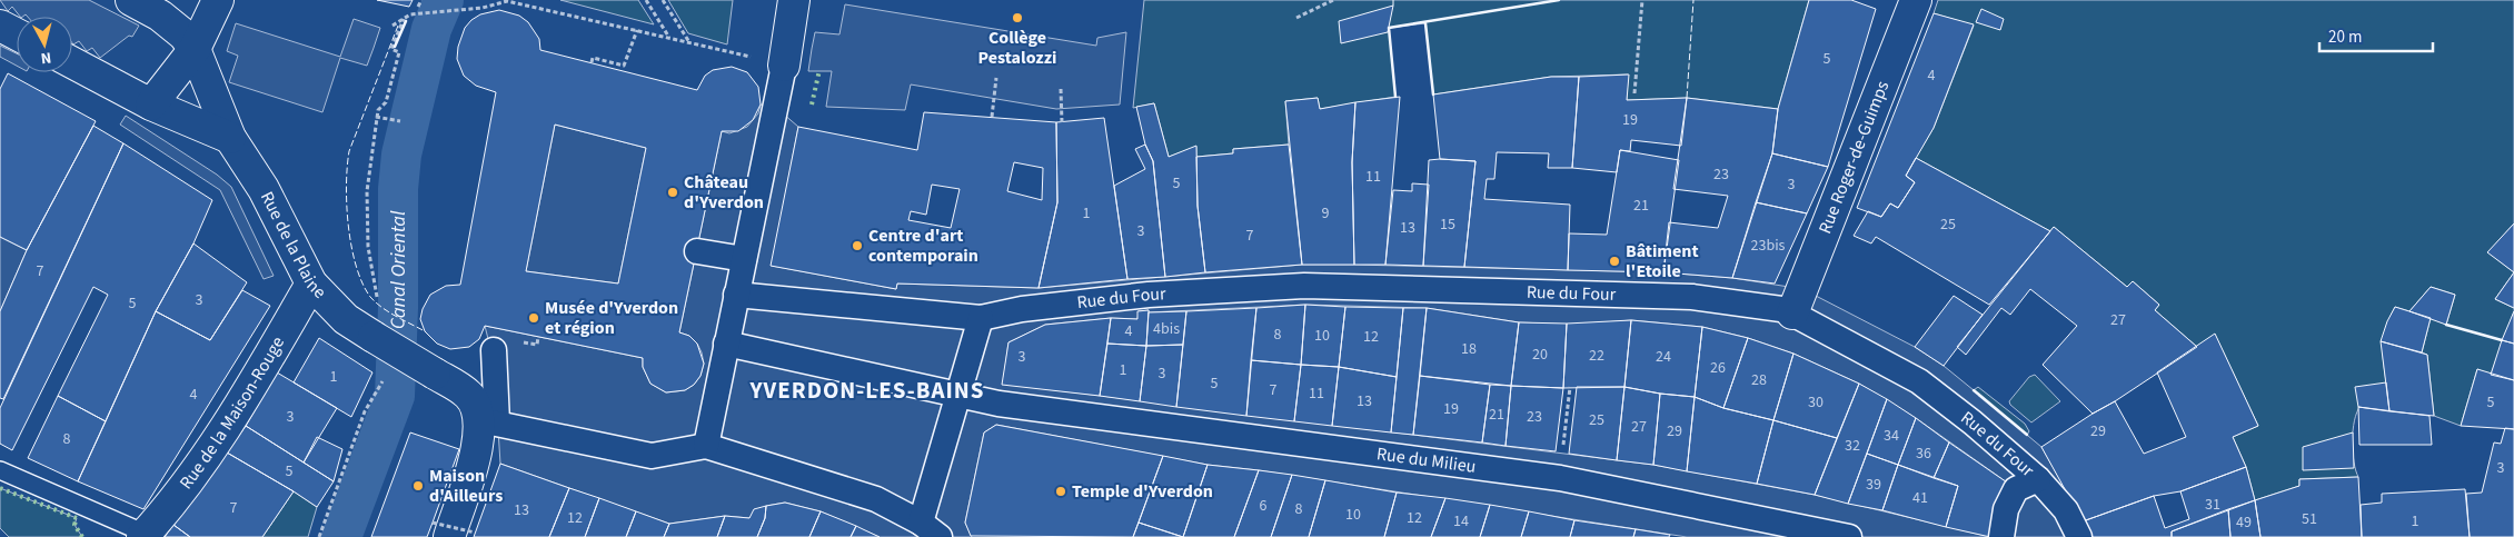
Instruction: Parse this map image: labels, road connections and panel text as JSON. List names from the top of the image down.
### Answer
{
  "streets": {
    "street": [
      "Rue Roger-de-Guimps",
      "Rue de la Plaine",
      "Rue du Four",
      "Rue de la Maison-Rouge",
      "Rue du Milieu"
    ]
  },
  "crossings": [
    ["Rue Roger-de-Guimps", "Rue du Four"],
    ["Rue de la Plaine", "Rue de la Maison-Rouge"]
  ],
  "districts": ["YVERDON-LES-BAINS"],
  "water": ["Canal Oriental"],
  "places": [
    "Collège Pestalozzi",
    "Château d'Yverdon",
    "Centre d'art contemporain",
    "Bâtiment l'Etoile",
    "Musée d'Yverdon et région",
    "Maison d'Ailleurs",
    "Temple d'Yverdon"
  ],
  "house_numbers": [
    "5",
    "4",
    "19",
    "23",
    "11",
    "5",
    "3",
    "21",
    "1",
    "9",
    "15",
    "25",
    "13",
    "3",
    "7",
    "23bis",
    "7",
    "3",
    "5",
    "27",
    "4bis",
    "4",
    "8",
    "10",
    "12",
    "18",
    "20",
    "22",
    "3",
    "24",
    "26",
    "1",
    "3",
    "1",
    "28",
    "5",
    "7",
    "11",
    "4",
    "13",
    "30",
    "5",
    "19",
    "21",
    "3",
    "23",
    "25",
    "27",
    "29",
    "29",
    "34",
    "8",
    "32",
    "36",
    "3",
    "5",
    "39",
    "41",
    "31",
    "6",
    "7",
    "8",
    "13",
    "10",
    "12",
    "12",
    "51",
    "14",
    "1",
    "49"
  ],
  "scale_bar": "20 m",
  "north": "bottom"
}
